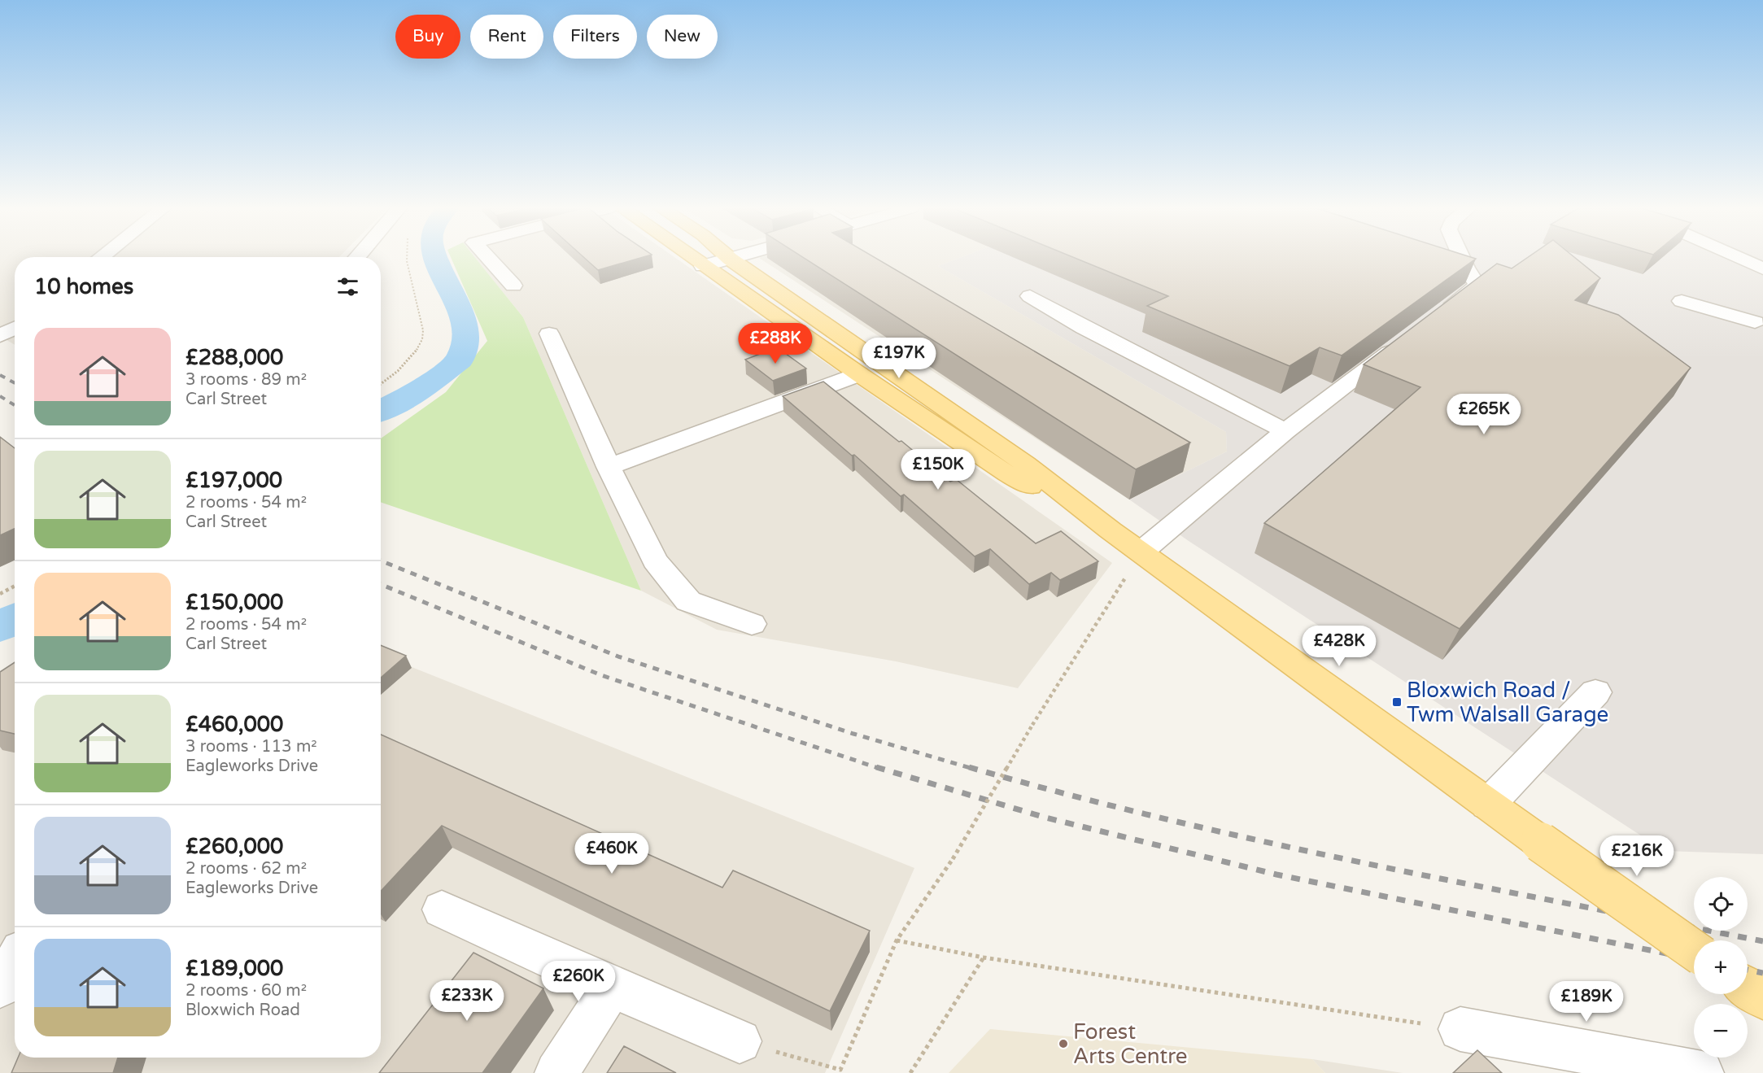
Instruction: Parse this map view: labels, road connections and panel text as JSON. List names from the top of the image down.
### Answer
{
  "places": {
    "transit": ["Bloxwich Road / Twm Walsall Garage"],
    "other": ["Forest Arts Centre"]
  },
  "page": {
    "chip": [
      "Buy",
      "Rent",
      "Filters",
      "New"
    ],
    "heading": "10 homes",
    "list": [
      {
        "name": "£288,000",
        "note": "3 rooms · 89 m² · Carl Street"
      },
      {
        "name": "£197,000",
        "note": "2 rooms · 54 m² · Carl Street"
      },
      {
        "name": "£150,000",
        "note": "2 rooms · 54 m² · Carl Street"
      },
      {
        "name": "£460,000",
        "note": "3 rooms · 113 m² · Eagleworks Drive"
      },
      {
        "name": "£260,000",
        "note": "2 rooms · 62 m² · Eagleworks Drive"
      },
      {
        "name": "£189,000",
        "note": "2 rooms · 60 m² · Bloxwich Road"
      }
    ],
    "price": [
      "£288K",
      "£197K",
      "£265K",
      "£150K",
      "£428K",
      "£460K",
      "£216K",
      "£260K",
      "£233K",
      "£189K"
    ],
    "map_buttons": ["+", "−"]
  }
}
